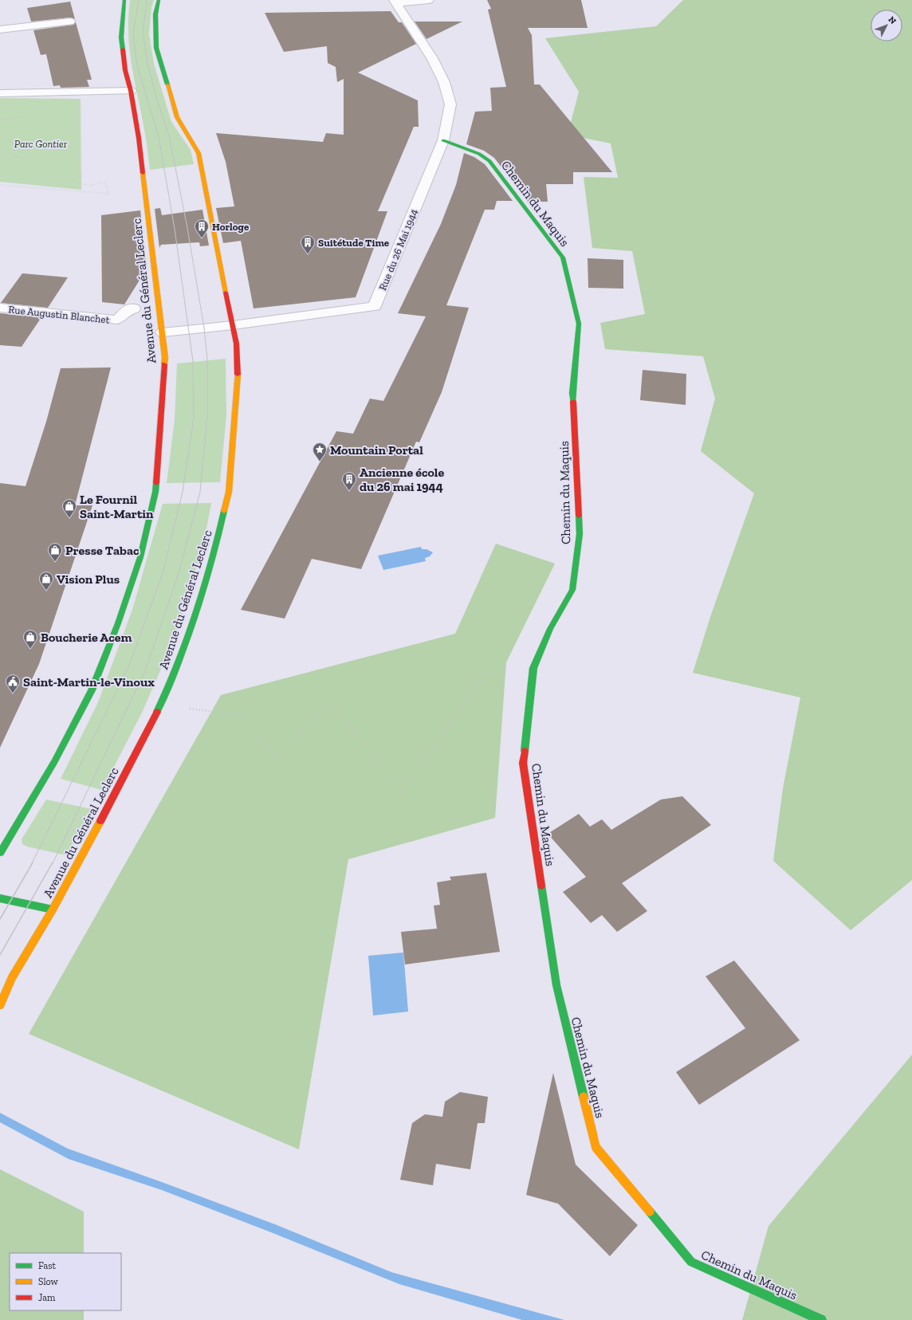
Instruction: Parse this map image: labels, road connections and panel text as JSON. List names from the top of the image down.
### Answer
{
  "streets": {
    "main road": ["Chemin du Maquis", "Avenue du Général Leclerc"],
    "street": ["Rue du 26 Mai 1944", "Rue Augustin Blanchet"]
  },
  "crossings": [
    ["Chemin du Maquis", "Rue du 26 Mai 1944"],
    ["Rue du 26 Mai 1944", "Avenue du Général Leclerc"]
  ],
  "parks": ["Parc Gontier"],
  "places": {
    "building": ["Horloge", "Suitétude Time", "Ancienne école du 26 mai 1944"],
    "place": ["Mountain Portal"],
    "shop": [
      "Le Fournil Saint-Martin",
      "Presse Tabac",
      "Vision Plus",
      "Boucherie Acem"
    ],
    "public building": ["Saint-Martin-le-Vinoux"]
  },
  "legend": ["Fast", "Slow", "Jam"],
  "north": "top right"
}
